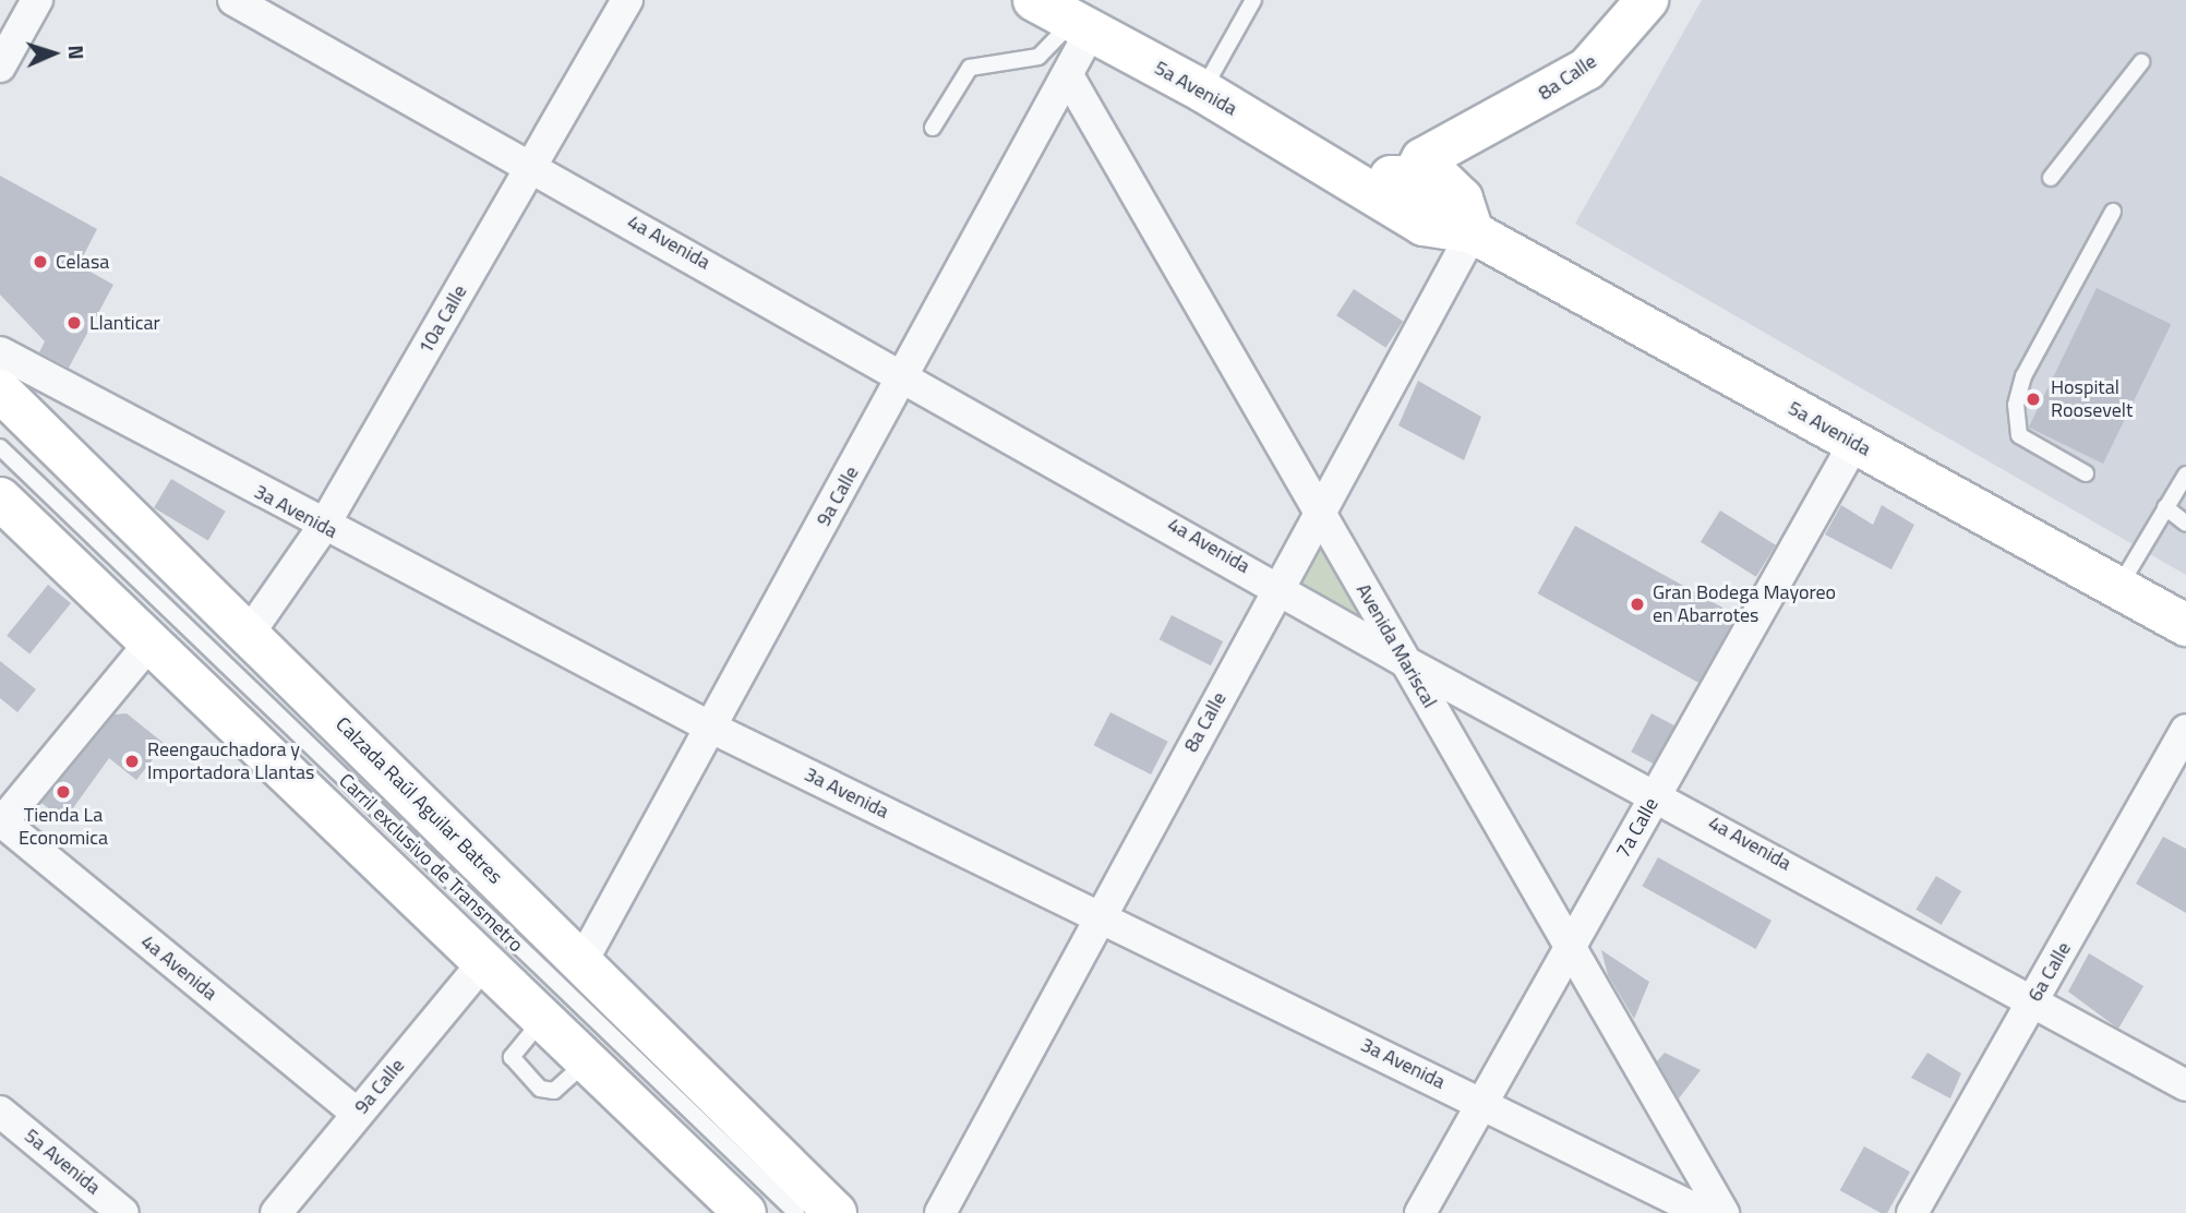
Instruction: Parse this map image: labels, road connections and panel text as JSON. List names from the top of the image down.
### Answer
{
  "streets": {
    "main road": ["8a Calle", "5a Avenida", "Calzada Raúl Aguilar Batres"],
    "street": [
      "4a Avenida",
      "10a Calle",
      "9a Calle",
      "3a Avenida",
      "Avenida Mariscal",
      "7a Calle",
      "6a Calle"
    ],
    "lane": ["Carril exclusivo de Transmetro"]
  },
  "crossings": [
    ["8a Calle", "5a Avenida"],
    ["8a Calle", "4a Avenida"],
    ["8a Calle", "3a Avenida"],
    ["8a Calle", "Avenida Mariscal"],
    ["5a Avenida", "9a Calle"],
    ["5a Avenida", "7a Calle"],
    ["4a Avenida", "10a Calle"],
    ["4a Avenida", "9a Calle"],
    ["4a Avenida", "Avenida Mariscal"],
    ["4a Avenida", "7a Calle"],
    ["4a Avenida", "6a Calle"],
    ["10a Calle", "3a Avenida"],
    ["10a Calle", "Calzada Raúl Aguilar Batres"],
    ["9a Calle", "3a Avenida"],
    ["9a Calle", "Avenida Mariscal"],
    ["9a Calle", "Calzada Raúl Aguilar Batres"],
    ["3a Avenida", "7a Calle"],
    ["Avenida Mariscal", "7a Calle"]
  ],
  "places": [
    "Celasa",
    "Llanticar",
    "Hospital Roosevelt",
    "Gran Bodega Mayoreo en Abarrotes",
    "Reengauchadora y Importadora Llantas",
    "Tienda La Economica"
  ],
  "north": "right"
}
